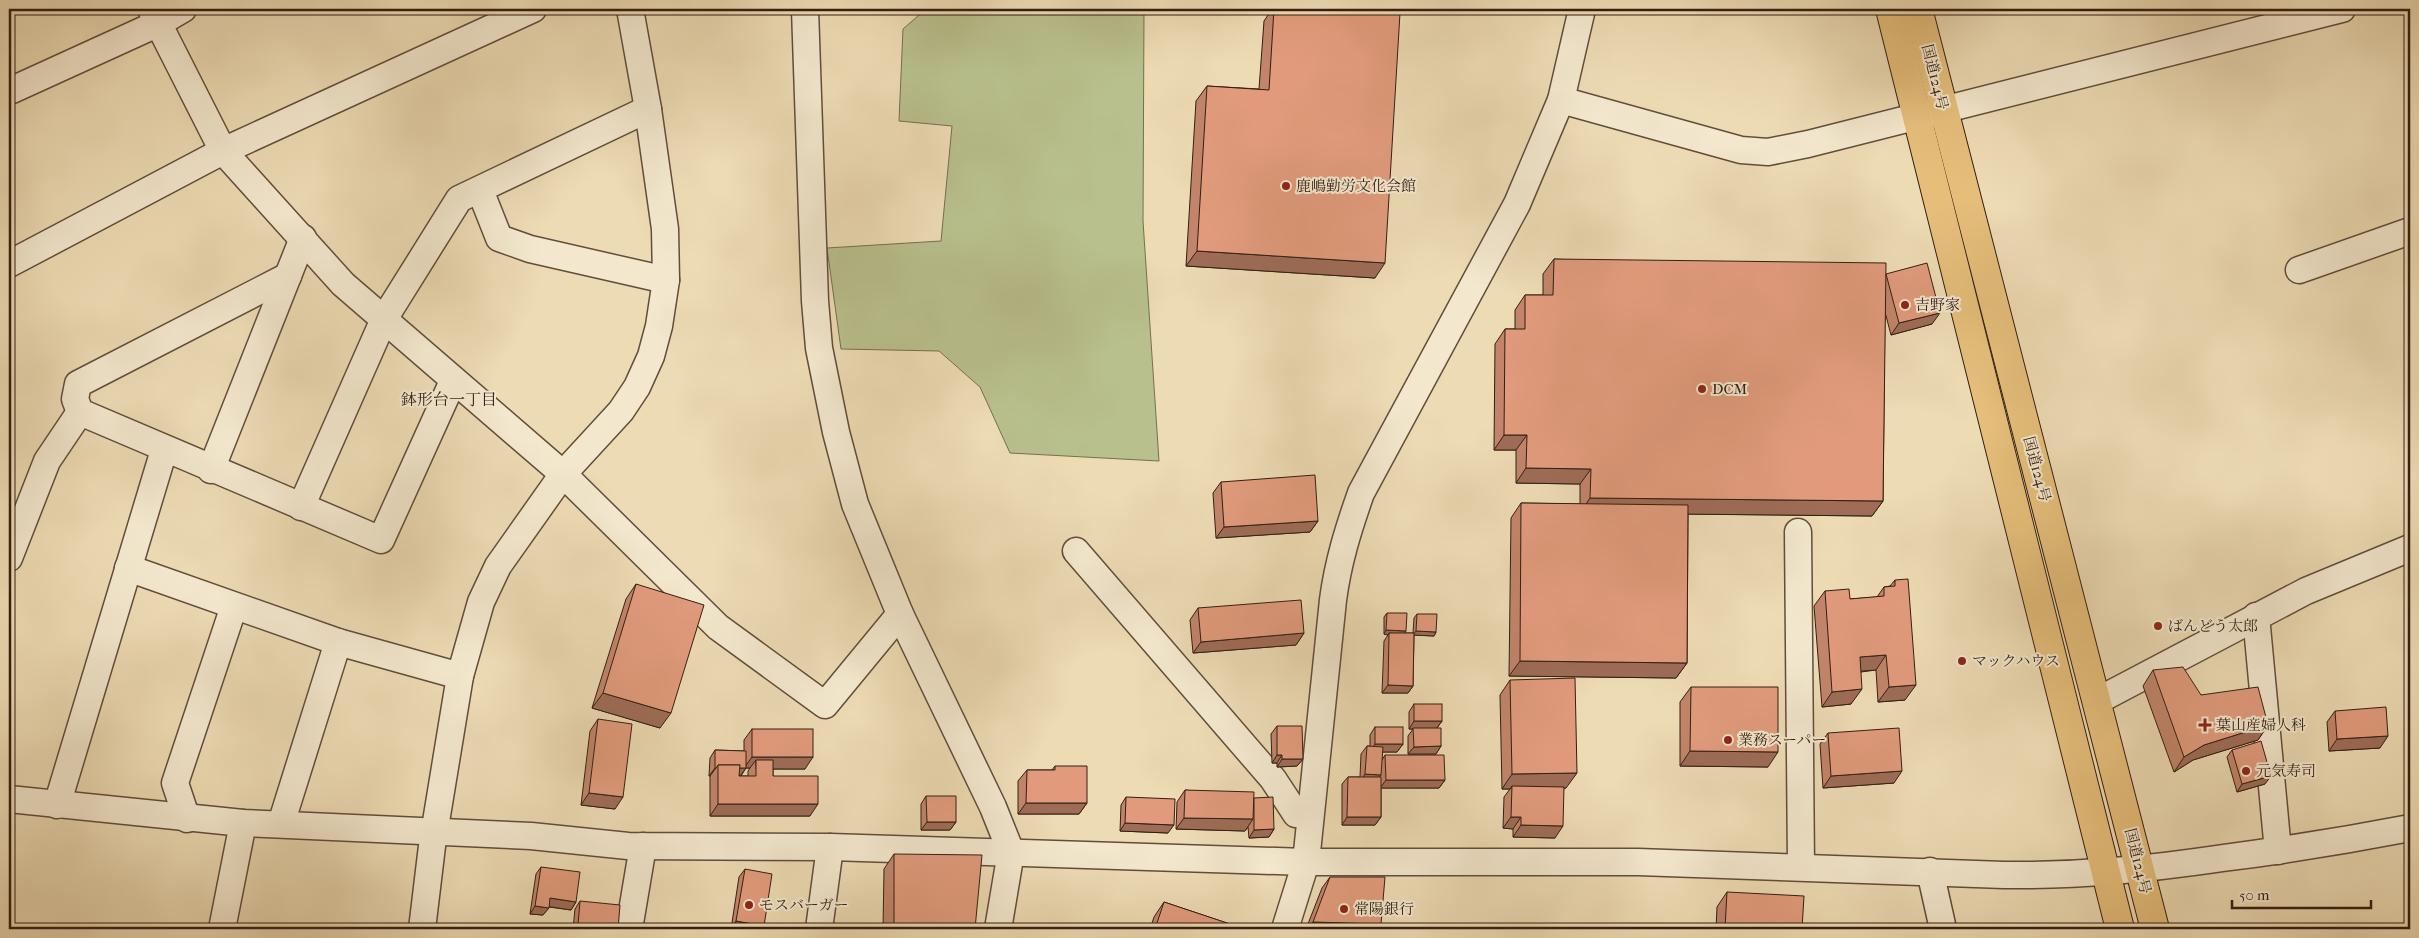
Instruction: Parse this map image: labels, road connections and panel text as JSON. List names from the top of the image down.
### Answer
{
  "streets": {
    "highway": ["国道124号"]
  },
  "districts": ["鉢形台一丁目"],
  "places": {
    "other": [
      "鹿嶋勤労文化会館",
      "吉野家",
      "DCM",
      "ばんどう太郎",
      "マックハウス",
      "業務スーパー",
      "元気寿司",
      "モスバーガー",
      "常陽銀行"
    ],
    "health": ["葉山産婦人科"]
  },
  "scale_bar": "50 m"
}
